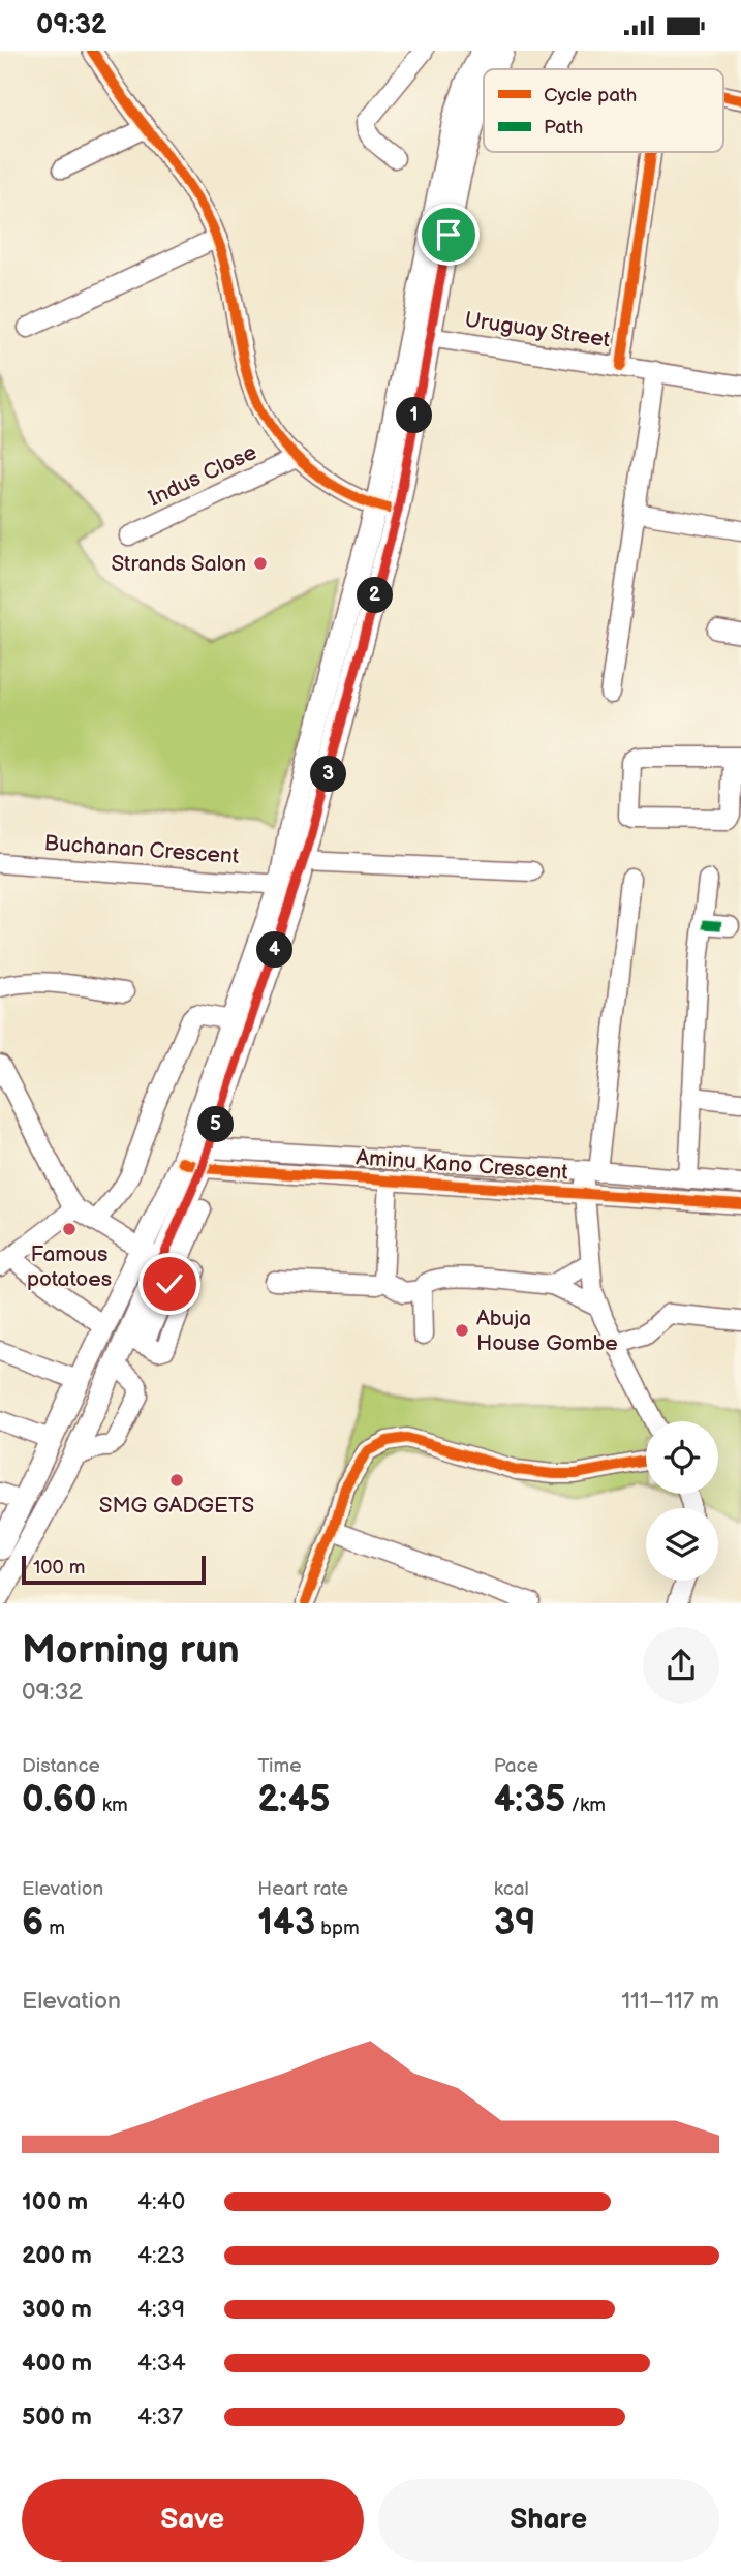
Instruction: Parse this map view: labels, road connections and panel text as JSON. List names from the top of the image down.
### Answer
{
  "streets": {
    "street": [
      "Uruguay Street",
      "Indus Close",
      "Buchanan Crescent",
      "Aminu Kano Crescent"
    ]
  },
  "places": [
    "Strands Salon",
    "Famous potatoes",
    "Abuja House Gombe",
    "SMG GADGETS"
  ],
  "legend": ["Cycle path", "Path"],
  "scale_bar": "100 m",
  "page": {
    "status": "09:32",
    "pins": [
      "1",
      "2",
      "3",
      "4",
      "5"
    ],
    "scale": "100 m",
    "heading": ["Morning run", "09:32"],
    "stats": [
      ["Distance", "0.60 km"],
      ["Time", "2:45"],
      ["Pace", "4:35 /km"],
      ["Elevation", "6 m"],
      ["Heart rate", "143 bpm"],
      ["kcal", "39"]
    ],
    "chart": ["Elevation", "111–117 m"],
    "list": [
      {
        "name": "100 m",
        "note": "4:40"
      },
      {
        "name": "200 m",
        "note": "4:23"
      },
      {
        "name": "300 m",
        "note": "4:39"
      },
      {
        "name": "400 m",
        "note": "4:34"
      },
      {
        "name": "500 m",
        "note": "4:37"
      }
    ],
    "buttons": ["Save", "Share"]
  }
}
